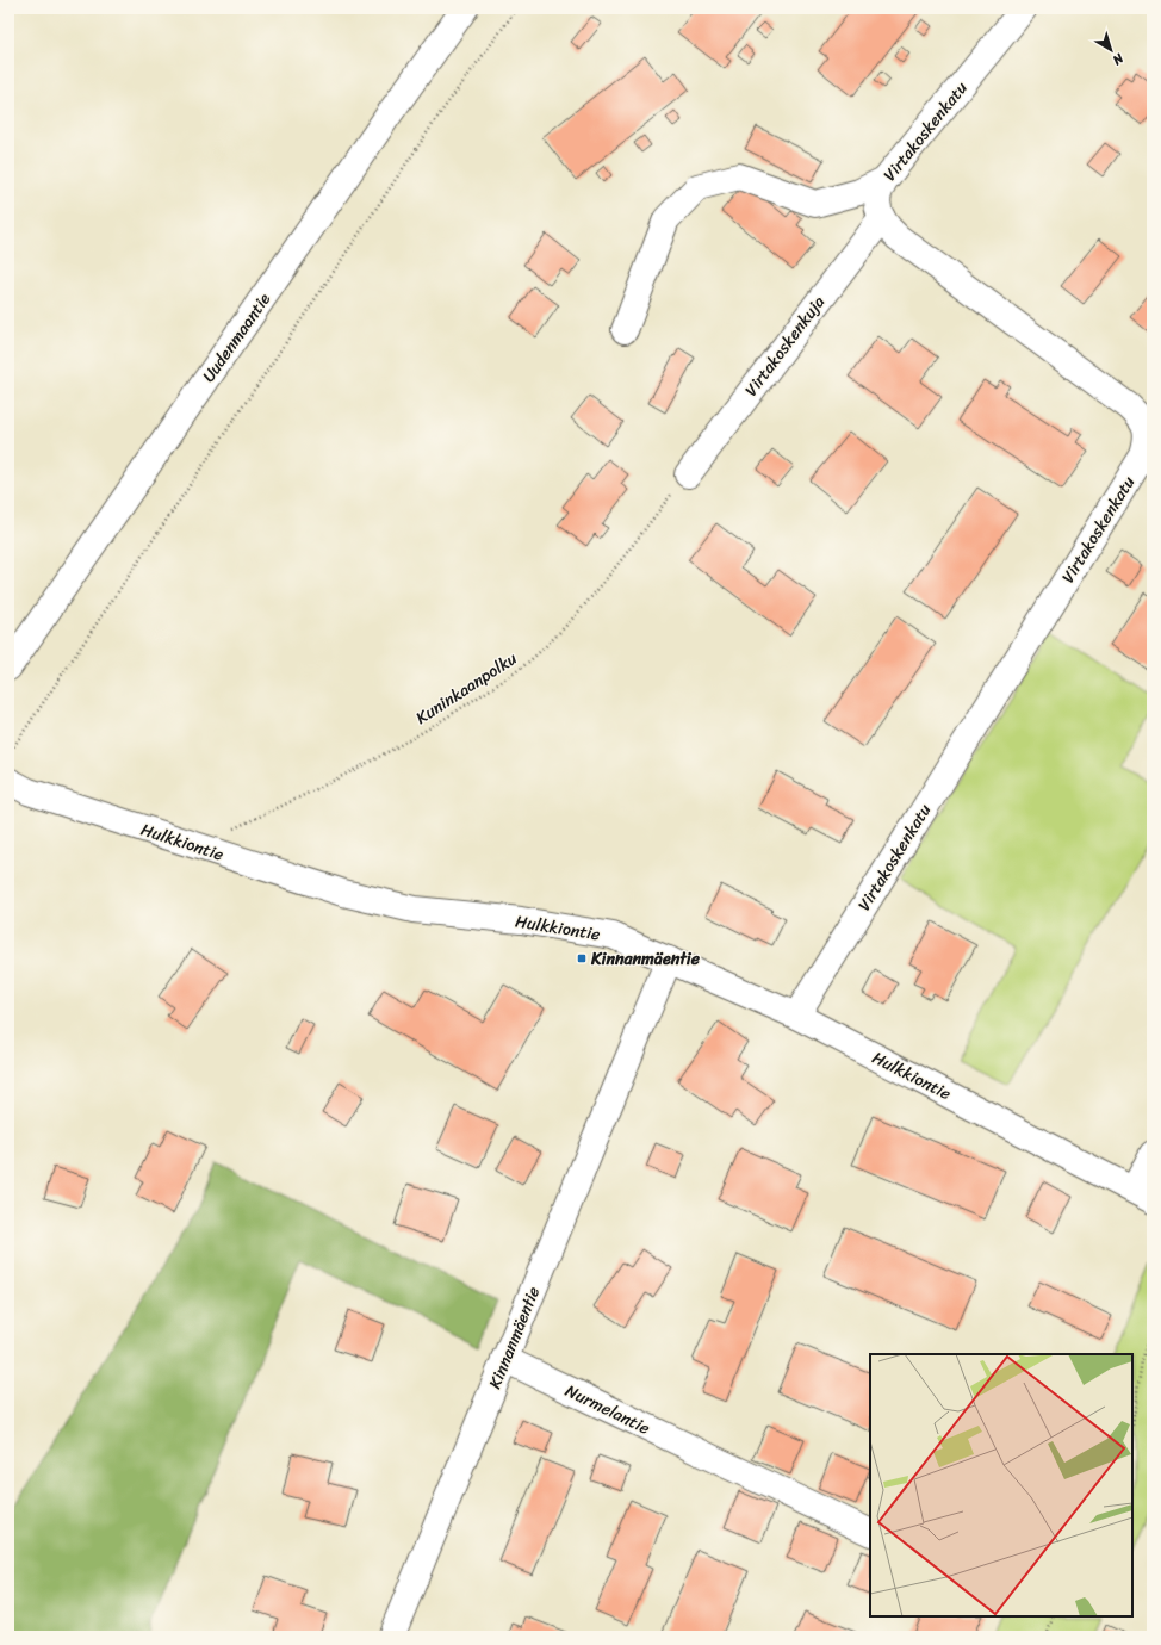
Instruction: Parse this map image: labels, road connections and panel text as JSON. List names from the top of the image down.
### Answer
{
  "streets": {
    "street": [
      "Virtakoskenkatu",
      "Uudenmaantie",
      "Virtakoskenkuja",
      "Hulkkiontie",
      "Kinnanmäentie",
      "Nurmelantie"
    ],
    "path": ["Kuninkaanpolku"]
  },
  "crossings": [
    ["Virtakoskenkatu", "Virtakoskenkuja"],
    ["Virtakoskenkatu", "Hulkkiontie"],
    ["Virtakoskenkuja", "Kuninkaanpolku"],
    ["Kuninkaanpolku", "Hulkkiontie"],
    ["Hulkkiontie", "Kinnanmäentie"],
    ["Kinnanmäentie", "Nurmelantie"]
  ],
  "places": {
    "transit": ["Kinnanmäentie"]
  },
  "north": "bottom right"
}
